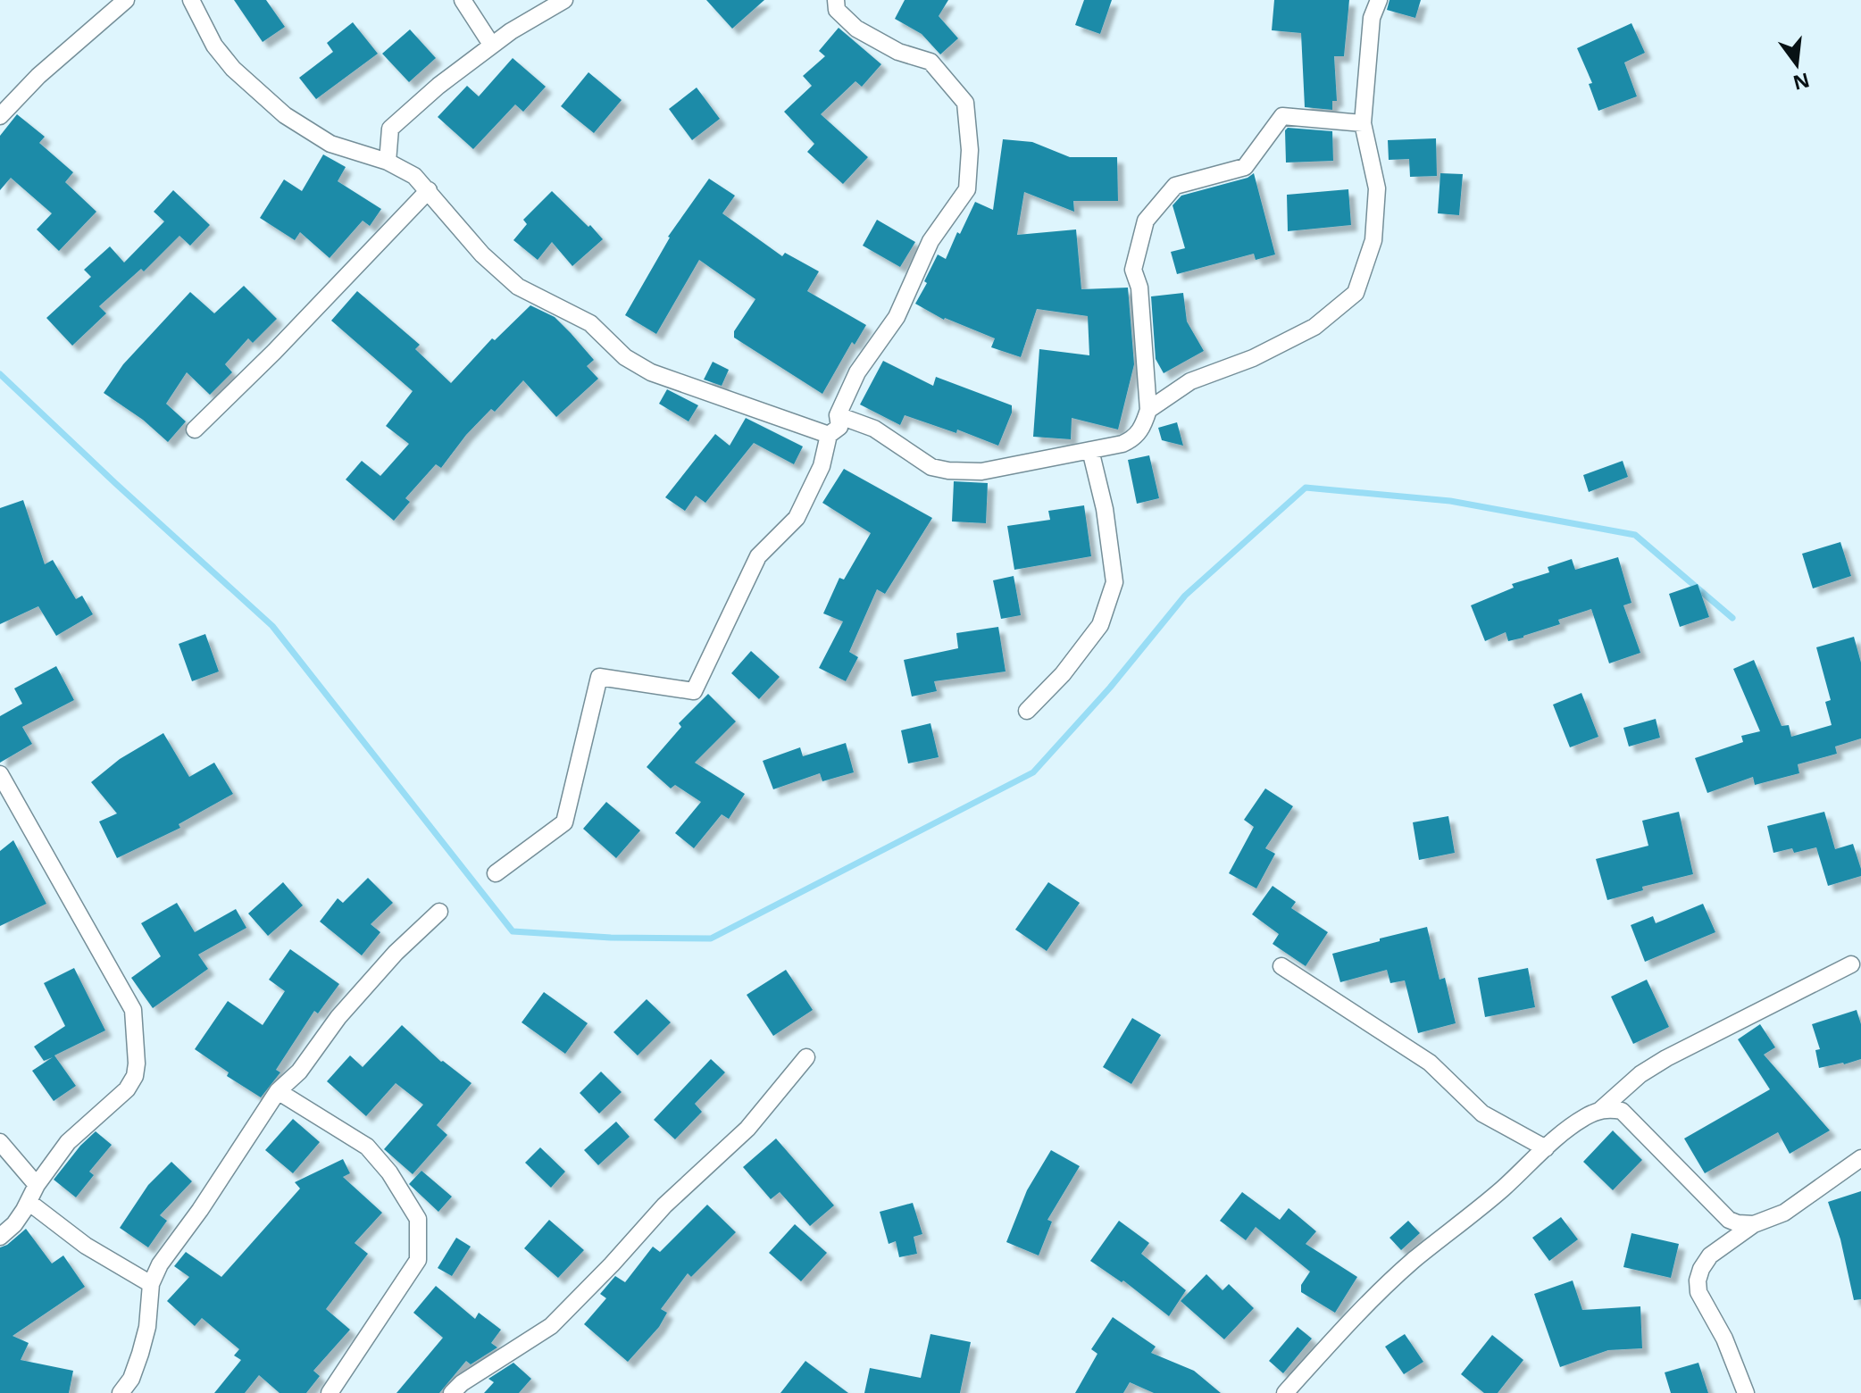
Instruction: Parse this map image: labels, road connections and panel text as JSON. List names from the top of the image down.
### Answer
{
  "north": "bottom"
}
